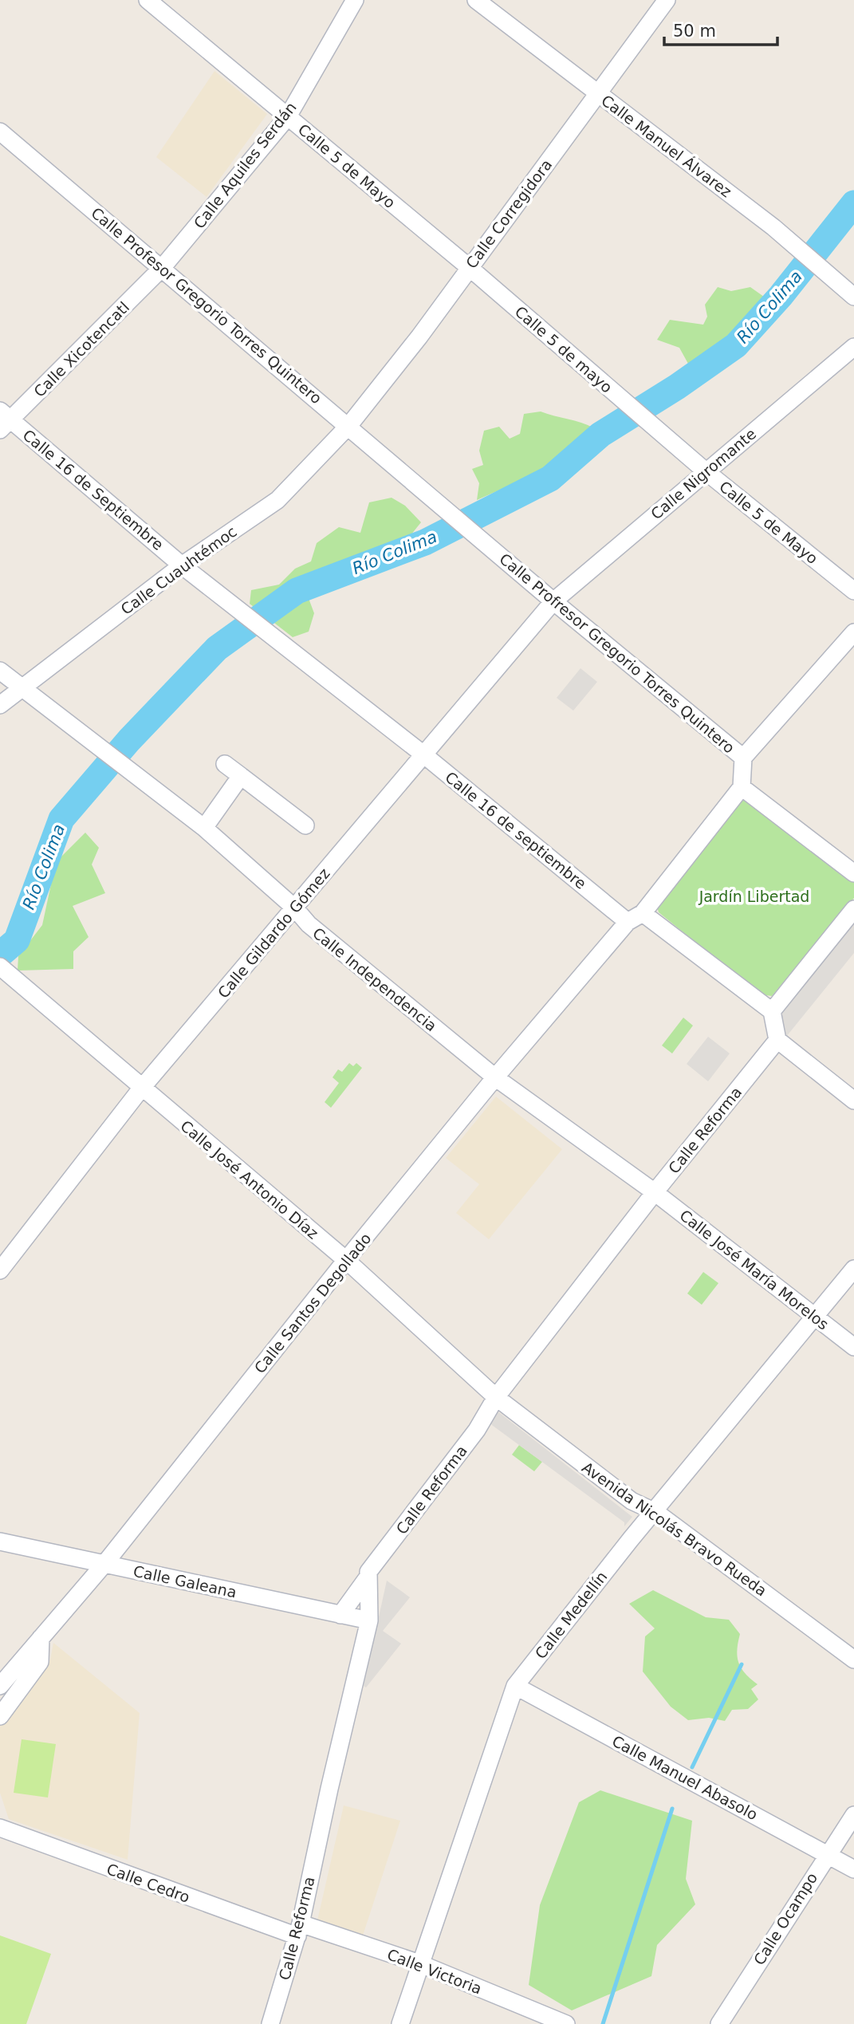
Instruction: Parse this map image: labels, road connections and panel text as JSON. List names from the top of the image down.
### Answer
{
  "streets": {
    "street": [
      "Calle Manuel Álvarez",
      "Calle Aquiles Serdán",
      "Calle 5 de Mayo",
      "Calle Corregidora",
      "Calle Profesor Gregorio Torres Quintero",
      "Calle Xicotencatl",
      "Calle 5 de mayo",
      "Calle Nigromante",
      "Calle 16 de Septiembre",
      "Calle Cuauhtémoc",
      "Calle Profresor Gregorio Torres Quintero",
      "Calle 16 de septiembre",
      "Calle Gildardo Gómez",
      "Calle Independencia",
      "Calle Reforma",
      "Calle José Antonio Díaz",
      "Calle José María Morelos",
      "Calle Santos Degollado",
      "Avenida Nicolás Bravo Rueda",
      "Calle Galeana",
      "Calle Medellín",
      "Calle Manuel Abasolo",
      "Calle Cedro",
      "Calle Ocampo",
      "Calle Victoria"
    ]
  },
  "crossings": [
    ["Calle Manuel Álvarez", "Calle Corregidora"],
    ["Calle Aquiles Serdán", "Calle 5 de Mayo"],
    ["Calle Aquiles Serdán", "Calle Profesor Gregorio Torres Quintero"],
    ["Calle Aquiles Serdán", "Calle Xicotencatl"],
    ["Calle 5 de Mayo", "Calle Corregidora"],
    ["Calle 5 de Mayo", "Calle 5 de mayo"],
    ["Calle 5 de Mayo", "Calle Nigromante"],
    ["Calle Corregidora", "Calle Profesor Gregorio Torres Quintero"],
    ["Calle Corregidora", "Calle 5 de mayo"],
    ["Calle Corregidora", "Calle Cuauhtémoc"],
    ["Calle Profesor Gregorio Torres Quintero", "Calle Xicotencatl"],
    ["Calle Profesor Gregorio Torres Quintero", "Calle Cuauhtémoc"],
    ["Calle Profesor Gregorio Torres Quintero", "Calle Profresor Gregorio Torres Quintero"],
    ["Calle Xicotencatl", "Calle 16 de Septiembre"],
    ["Calle Nigromante", "Calle Profresor Gregorio Torres Quintero"],
    ["Calle Nigromante", "Calle Gildardo Gómez"],
    ["Calle 16 de Septiembre", "Calle Cuauhtémoc"],
    ["Calle 16 de Septiembre", "Calle 16 de septiembre"],
    ["Calle Cuauhtémoc", "Calle Independencia"],
    ["Calle Profresor Gregorio Torres Quintero", "Calle Gildardo Gómez"],
    ["Calle 16 de septiembre", "Calle Gildardo Gómez"],
    ["Calle 16 de septiembre", "Calle Santos Degollado"],
    ["Calle Gildardo Gómez", "Calle Independencia"],
    ["Calle Gildardo Gómez", "Calle José Antonio Díaz"],
    ["Calle Independencia", "Calle Reforma"],
    ["Calle Independencia", "Calle José María Morelos"],
    ["Calle Independencia", "Calle Santos Degollado"],
    ["Calle Reforma", "Calle José Antonio Díaz"],
    ["Calle Reforma", "Calle José María Morelos"],
    ["Calle Reforma", "Avenida Nicolás Bravo Rueda"],
    ["Calle Reforma", "Calle Galeana"],
    ["Calle Reforma", "Calle Cedro"],
    ["Calle Reforma", "Calle Victoria"],
    ["Calle José Antonio Díaz", "Calle Santos Degollado"],
    ["Calle José Antonio Díaz", "Avenida Nicolás Bravo Rueda"],
    ["Calle José María Morelos", "Calle Medellín"],
    ["Calle Santos Degollado", "Calle Galeana"],
    ["Avenida Nicolás Bravo Rueda", "Calle Medellín"],
    ["Calle Medellín", "Calle Manuel Abasolo"],
    ["Calle Medellín", "Calle Victoria"],
    ["Calle Manuel Abasolo", "Calle Ocampo"],
    ["Calle Cedro", "Calle Victoria"]
  ],
  "water": ["Río Colima"],
  "parks": ["Jardín Libertad"],
  "scale_bar": "50 m"
}
